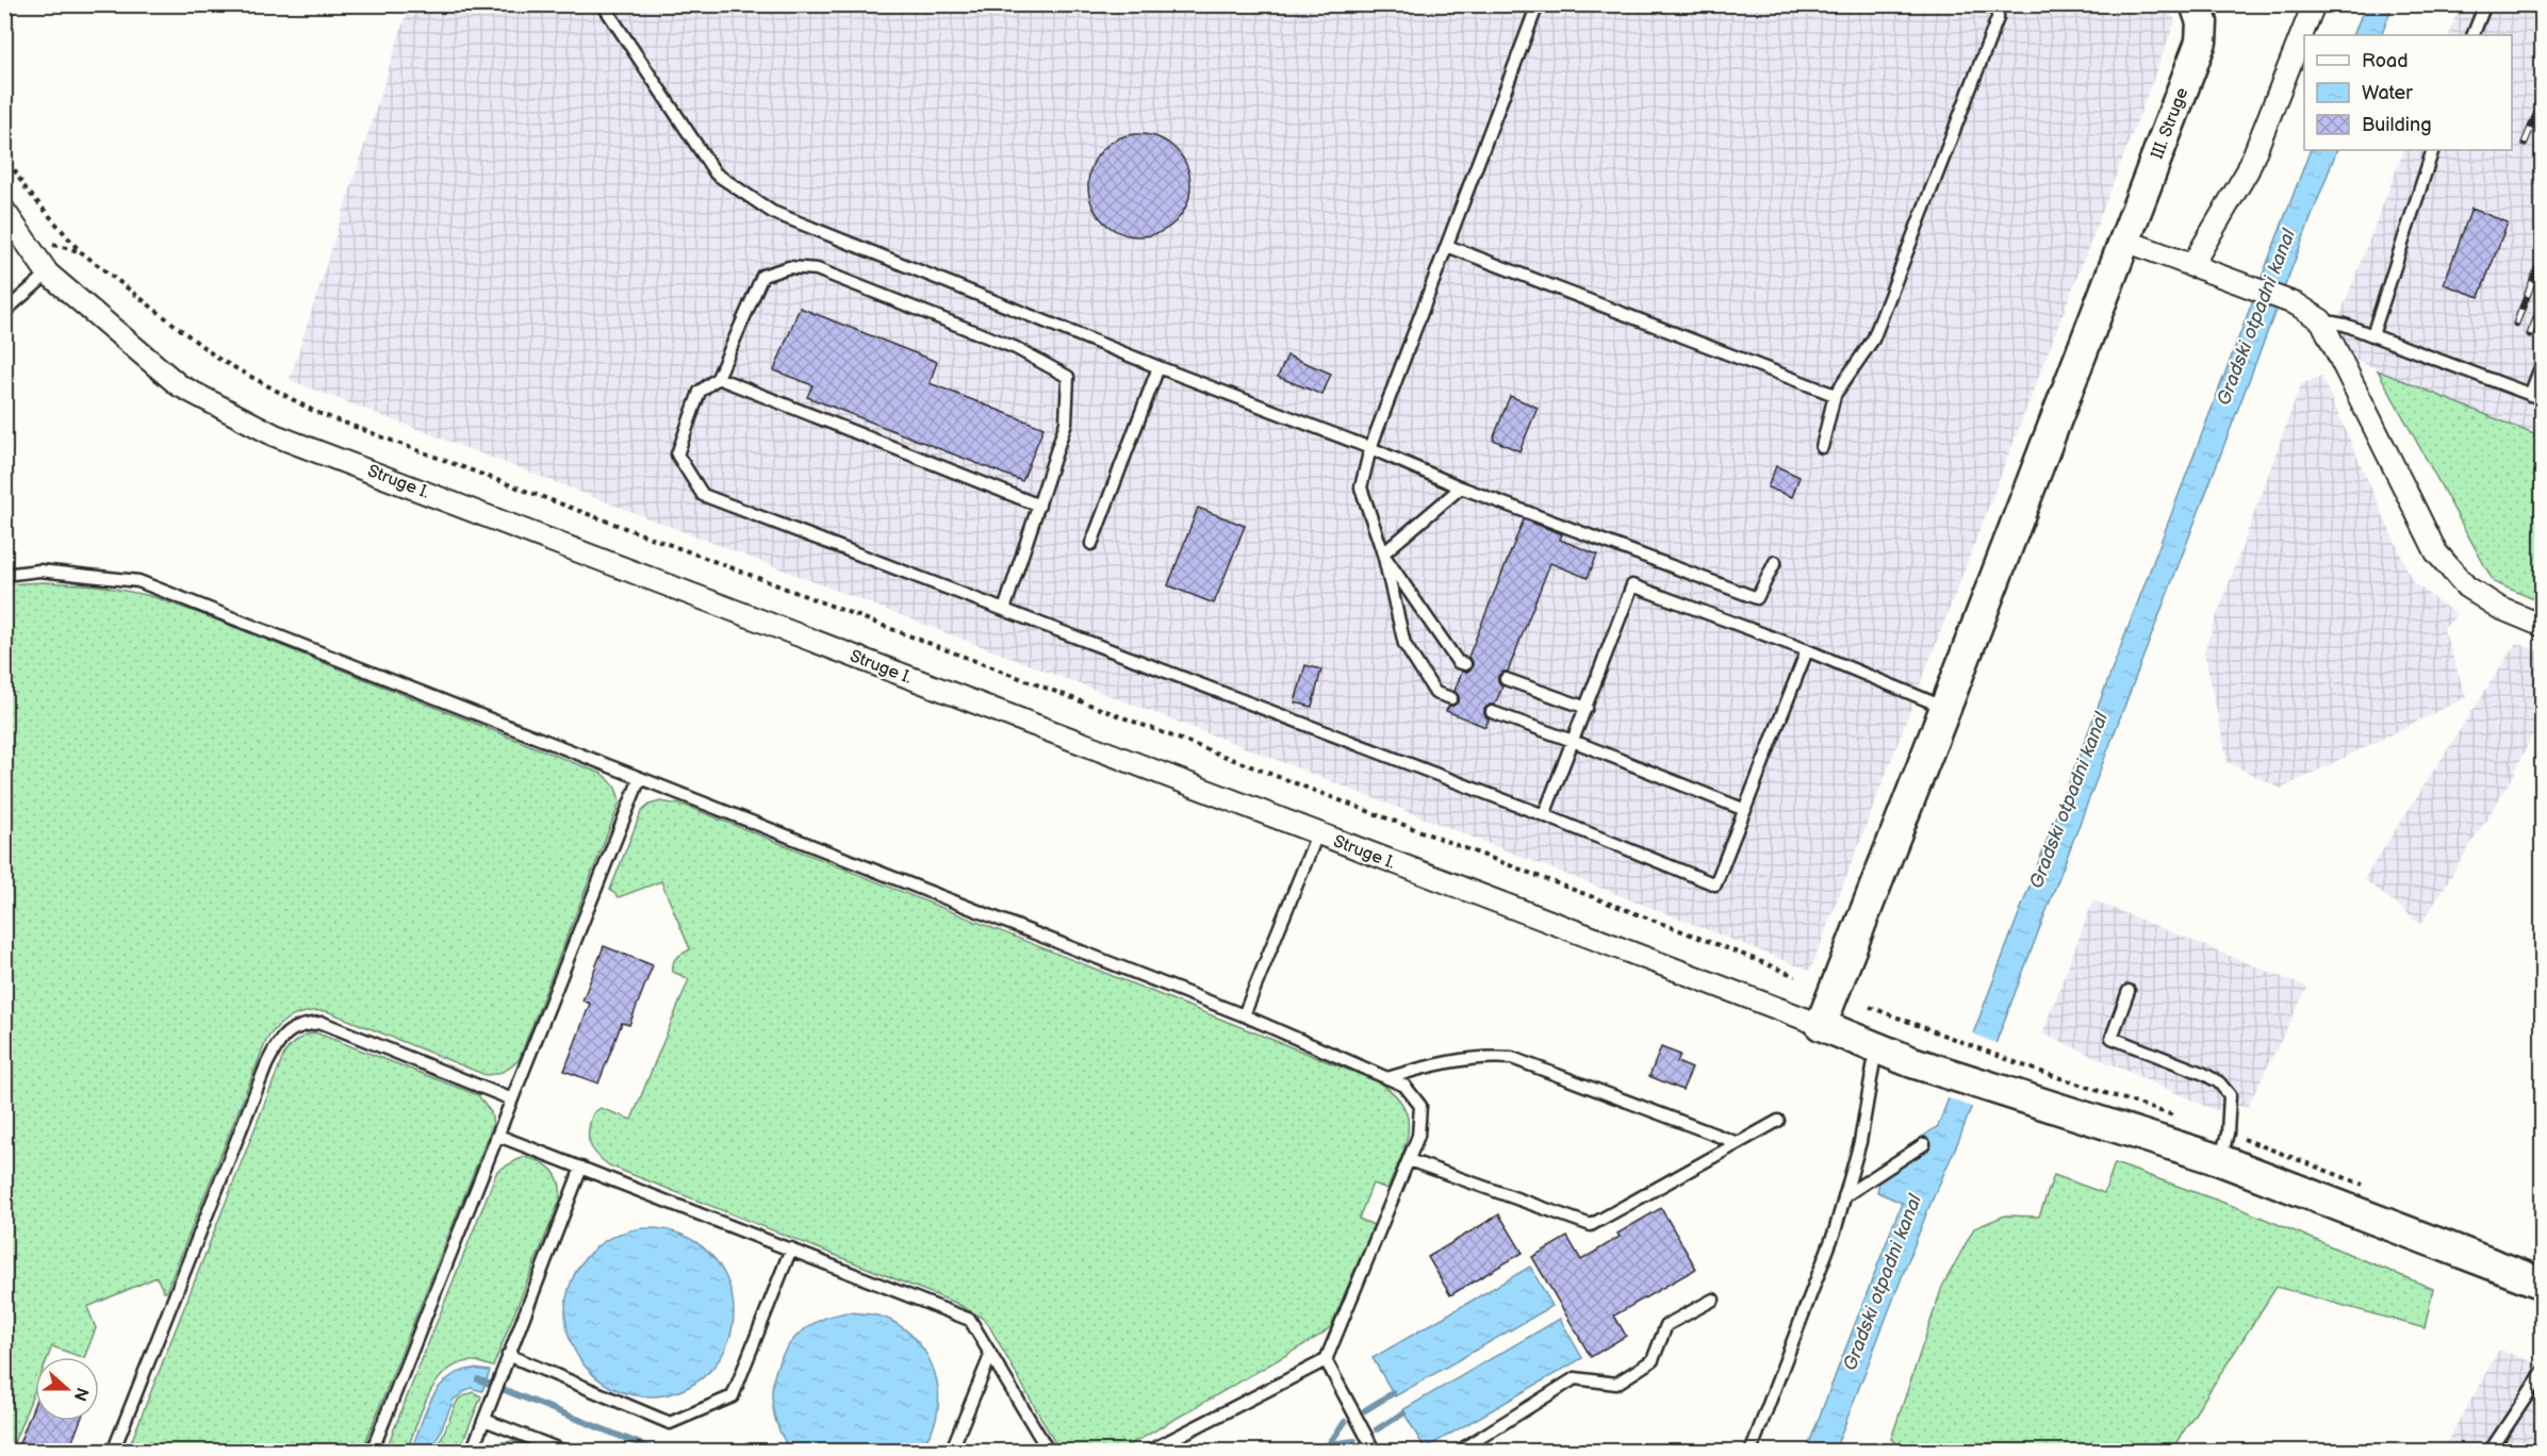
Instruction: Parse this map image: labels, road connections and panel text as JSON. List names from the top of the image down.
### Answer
{
  "streets": {
    "street": ["III. Struge", "Struge I."]
  },
  "crossings": [
    ["III. Struge", "Struge I."]
  ],
  "water": ["Gradski otpadni kanal"],
  "legend": ["Road", "Water", "Building"],
  "north": "right"
}
